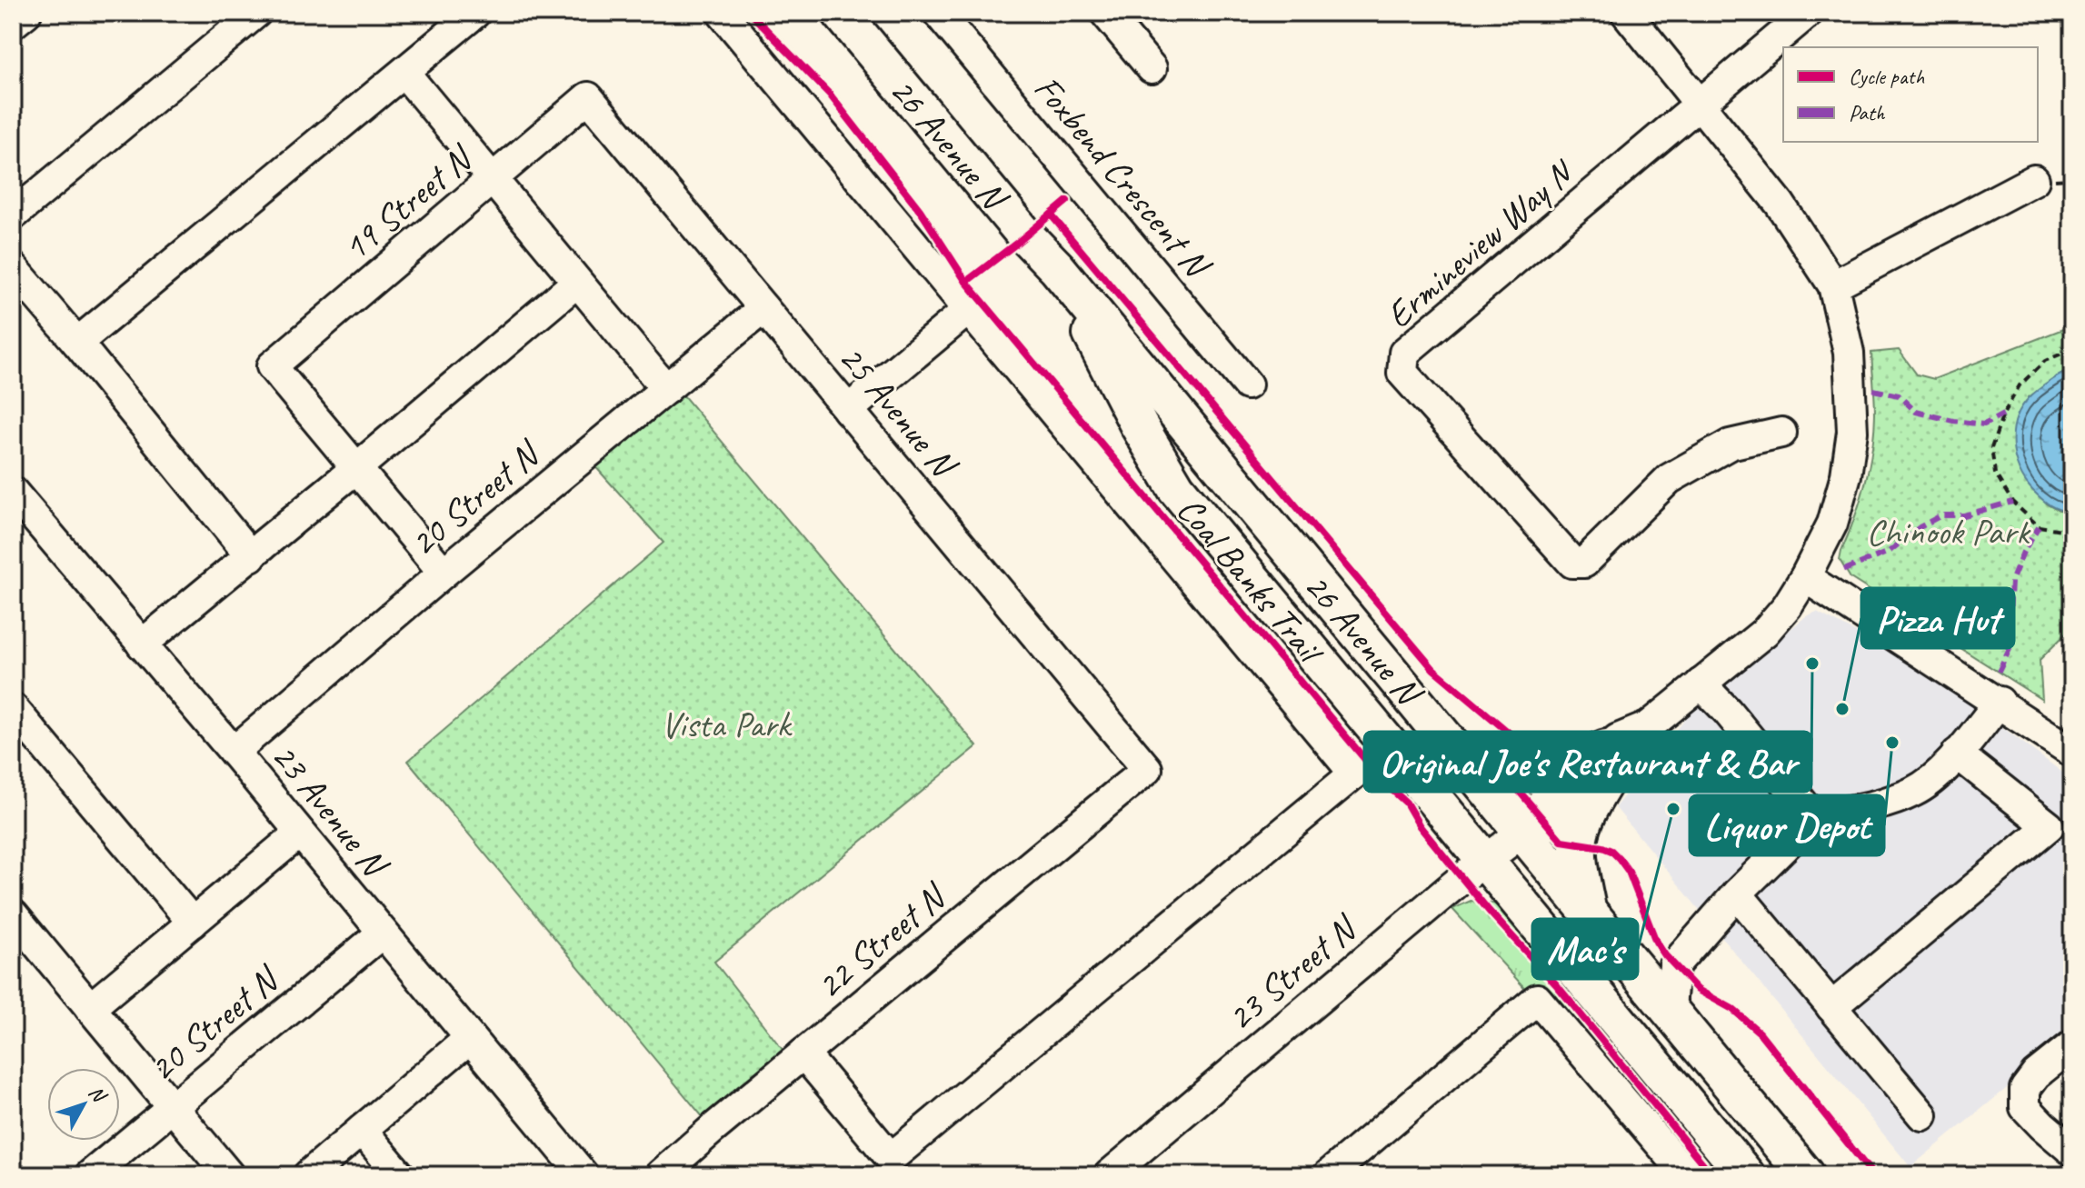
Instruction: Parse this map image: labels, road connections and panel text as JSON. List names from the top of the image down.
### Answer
{
  "streets": {
    "main road": ["26 Avenue N"],
    "street": [
      "Foxbend Crescent N",
      "19 Street N",
      "Ermineview Way N",
      "25 Avenue N",
      "20 Street N",
      "23 Avenue N",
      "22 Street N",
      "23 Street N"
    ],
    "cycle path": ["Coal Banks Trail"]
  },
  "crossings": [
    ["26 Avenue N", "23 Street N"],
    ["19 Street N", "25 Avenue N"],
    ["25 Avenue N", "20 Street N"],
    ["25 Avenue N", "22 Street N"],
    ["20 Street N", "23 Avenue N"]
  ],
  "parks": ["Chinook Park", "Vista Park"],
  "places": [
    "Original Joe's Restaurant & Bar",
    "Pizza Hut",
    "Liquor Depot",
    "Mac's"
  ],
  "legend": ["Cycle path", "Path"],
  "north": "top right"
}
